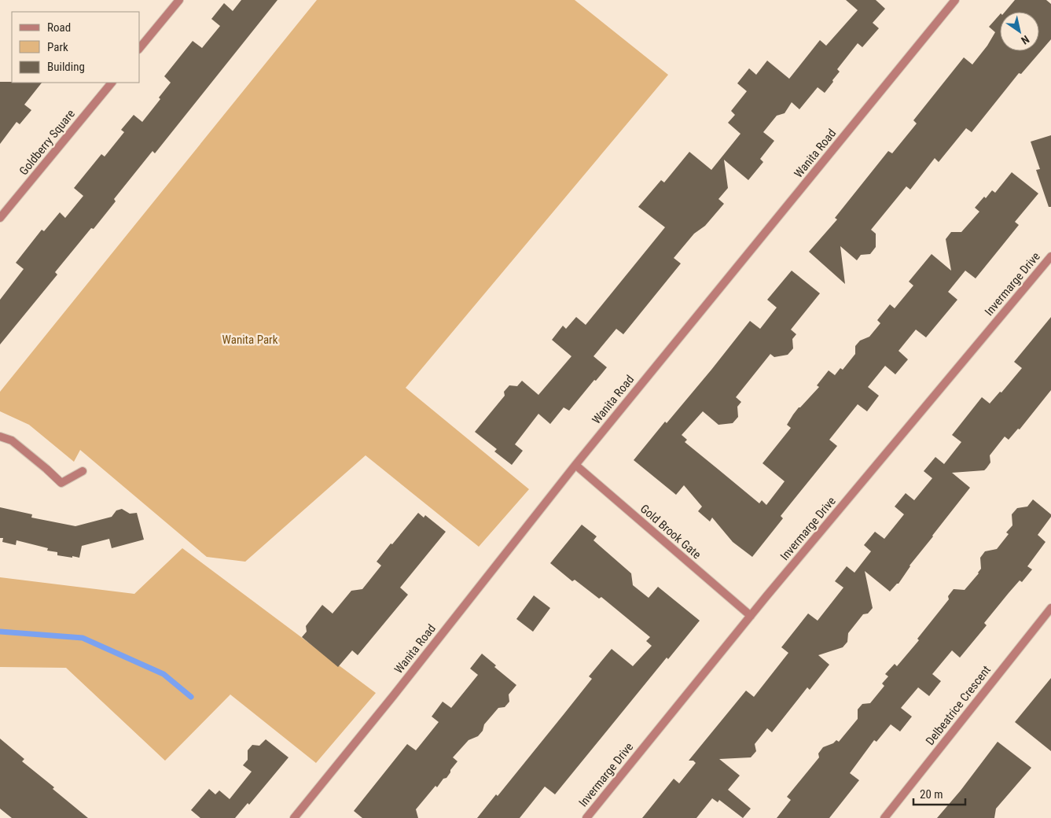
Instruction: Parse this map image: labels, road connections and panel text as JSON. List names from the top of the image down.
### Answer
{
  "streets": {
    "street": [
      "Goldberry Square",
      "Wanita Road",
      "Invermarge Drive",
      "Gold Brook Gate",
      "Delbeatrice Crescent"
    ]
  },
  "crossings": [
    ["Wanita Road", "Gold Brook Gate"],
    ["Invermarge Drive", "Gold Brook Gate"]
  ],
  "parks": ["Wanita Park"],
  "legend": ["Road", "Park", "Building"],
  "scale_bar": "20 m",
  "north": "bottom right"
}
